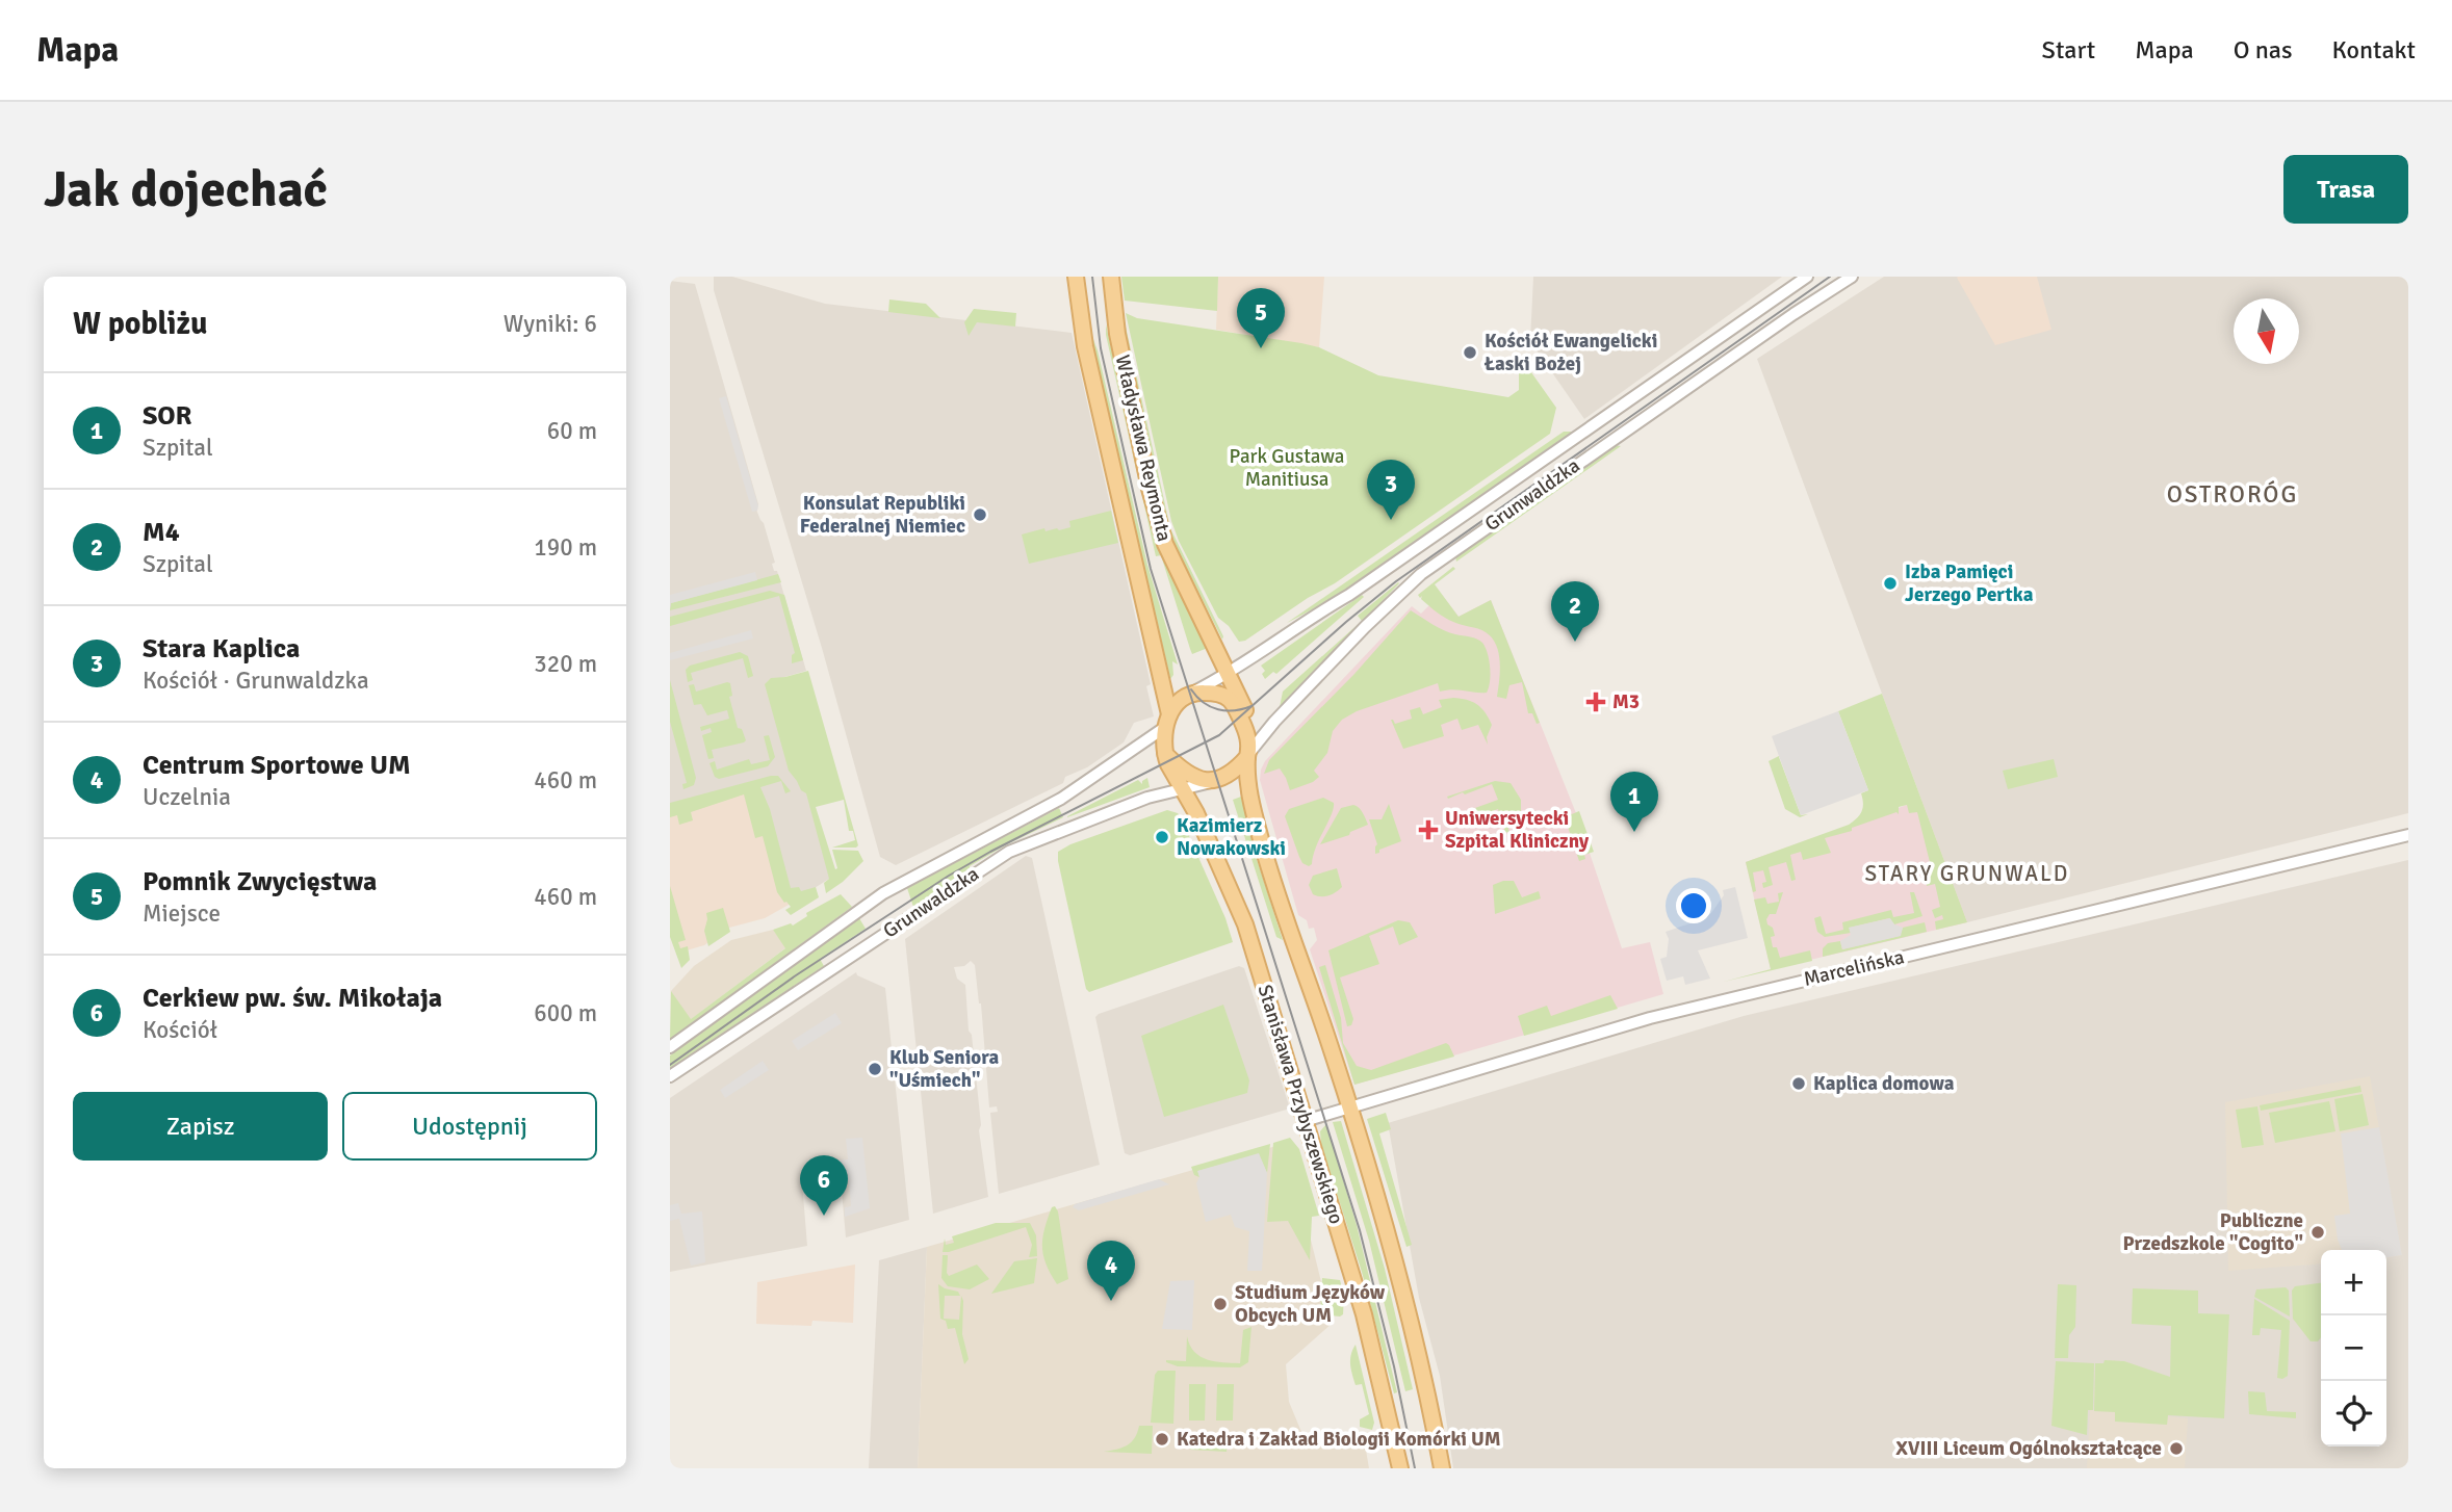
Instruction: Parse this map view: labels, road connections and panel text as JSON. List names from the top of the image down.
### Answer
{
  "streets": {
    "main road": ["Władysława Reymonta", "Stanisława Przybyszewskiego"],
    "street": ["Grunwaldzka", "Marcelińska"]
  },
  "crossings": [
    ["Władysława Reymonta", "Grunwaldzka"],
    ["Władysława Reymonta", "Stanisława Przybyszewskiego"],
    ["Grunwaldzka", "Stanisława Przybyszewskiego"],
    ["Marcelińska", "Stanisława Przybyszewskiego"]
  ],
  "districts": ["OSTRORÓG", "STARY GRUNWALD"],
  "parks": ["Park Gustawa Manitiusa"],
  "places": {
    "other": [
      "Kościół Ewangelicki Łaski Bożej",
      "Konsulat Republiki Federalnej Niemiec",
      "Izba Pamięci Jerzego Pertka",
      "Kazimierz Nowakowski",
      "Klub Seniora \"Uśmiech\"",
      "Kaplica domowa",
      "Publiczne Przedszkole \"Cogito\"",
      "Studium Języków Obcych UM",
      "Katedra i Zakład Biologii Komórki UM",
      "XVIII Liceum Ogólnokształcące"
    ],
    "health": ["M3", "Uniwersytecki Szpital Kliniczny"]
  },
  "north": "bottom",
  "page": {
    "header": "Mapa",
    "nav": [
      "Start",
      "Mapa",
      "O nas",
      "Kontakt"
    ],
    "buttons": [
      "Trasa",
      ["Zapisz", "Udostępnij"]
    ],
    "title": "Jak dojechać",
    "heading": ["W pobliżu", "Wyniki: 6"],
    "pins": [
      "5",
      "3",
      "2",
      "1",
      "6",
      "4"
    ],
    "list": [
      {
        "mark": "1",
        "name": "SOR",
        "note": "Szpital",
        "value": "60 m"
      },
      {
        "mark": "2",
        "name": "M4",
        "note": "Szpital",
        "value": "190 m"
      },
      {
        "mark": "3",
        "name": "Stara Kaplica",
        "note": "Kościół · Grunwaldzka",
        "value": "320 m"
      },
      {
        "mark": "4",
        "name": "Centrum Sportowe UM",
        "note": "Uczelnia",
        "value": "460 m"
      },
      {
        "mark": "5",
        "name": "Pomnik Zwycięstwa",
        "note": "Miejsce",
        "value": "460 m"
      },
      {
        "mark": "6",
        "name": "Cerkiew pw. św. Mikołaja",
        "note": "Kościół",
        "value": "600 m"
      }
    ],
    "map_buttons": ["+", "−"]
  }
}
